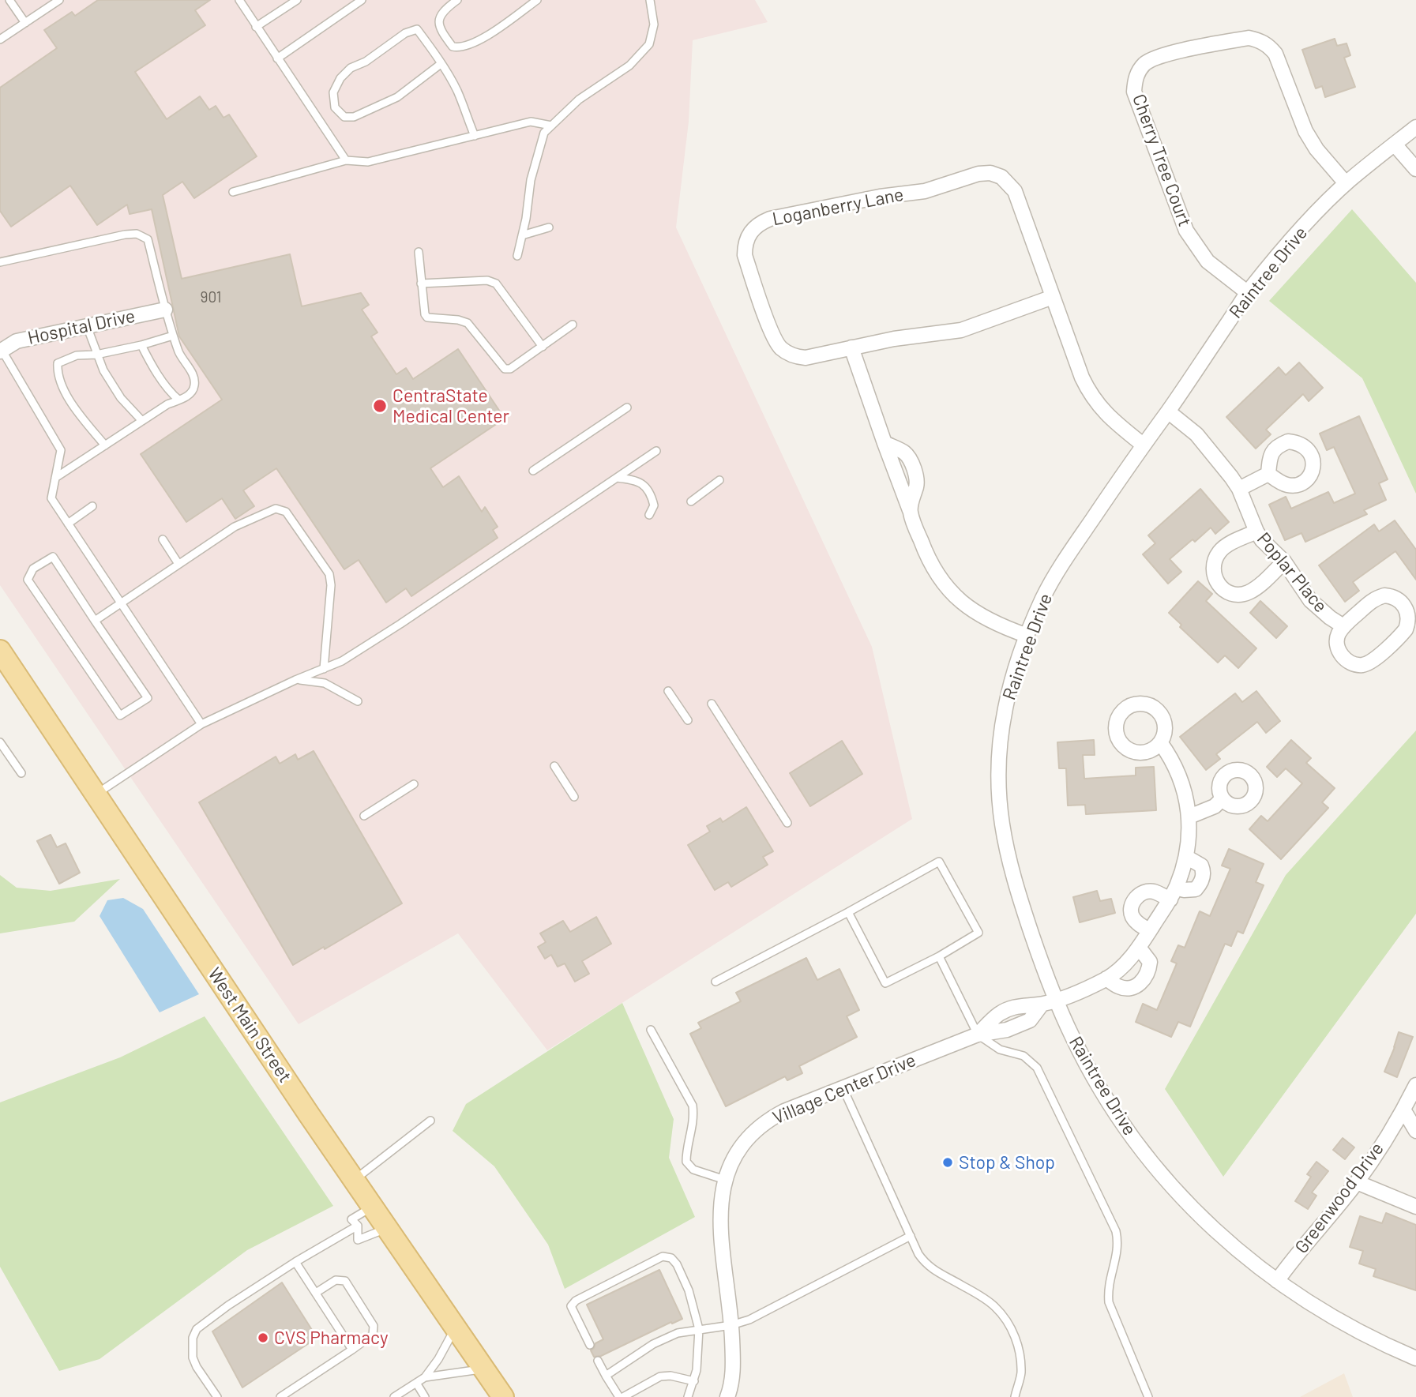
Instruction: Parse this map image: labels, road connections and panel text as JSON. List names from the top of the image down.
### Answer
{
  "streets": {
    "main road": ["West Main Street"],
    "street": [
      "Cherry Tree Court",
      "Loganberry Lane",
      "Raintree Drive",
      "Hospital Drive",
      "Poplar Place",
      "Village Center Drive",
      "Greenwood Drive"
    ]
  },
  "crossings": [
    ["Cherry Tree Court", "Raintree Drive"],
    ["Loganberry Lane", "Raintree Drive"],
    ["Raintree Drive", "Poplar Place"],
    ["Raintree Drive", "Village Center Drive"],
    ["Raintree Drive", "Greenwood Drive"]
  ],
  "places": ["CentraState Medical Center", "Stop & Shop", "CVS Pharmacy"],
  "house_numbers": ["901"]
}
